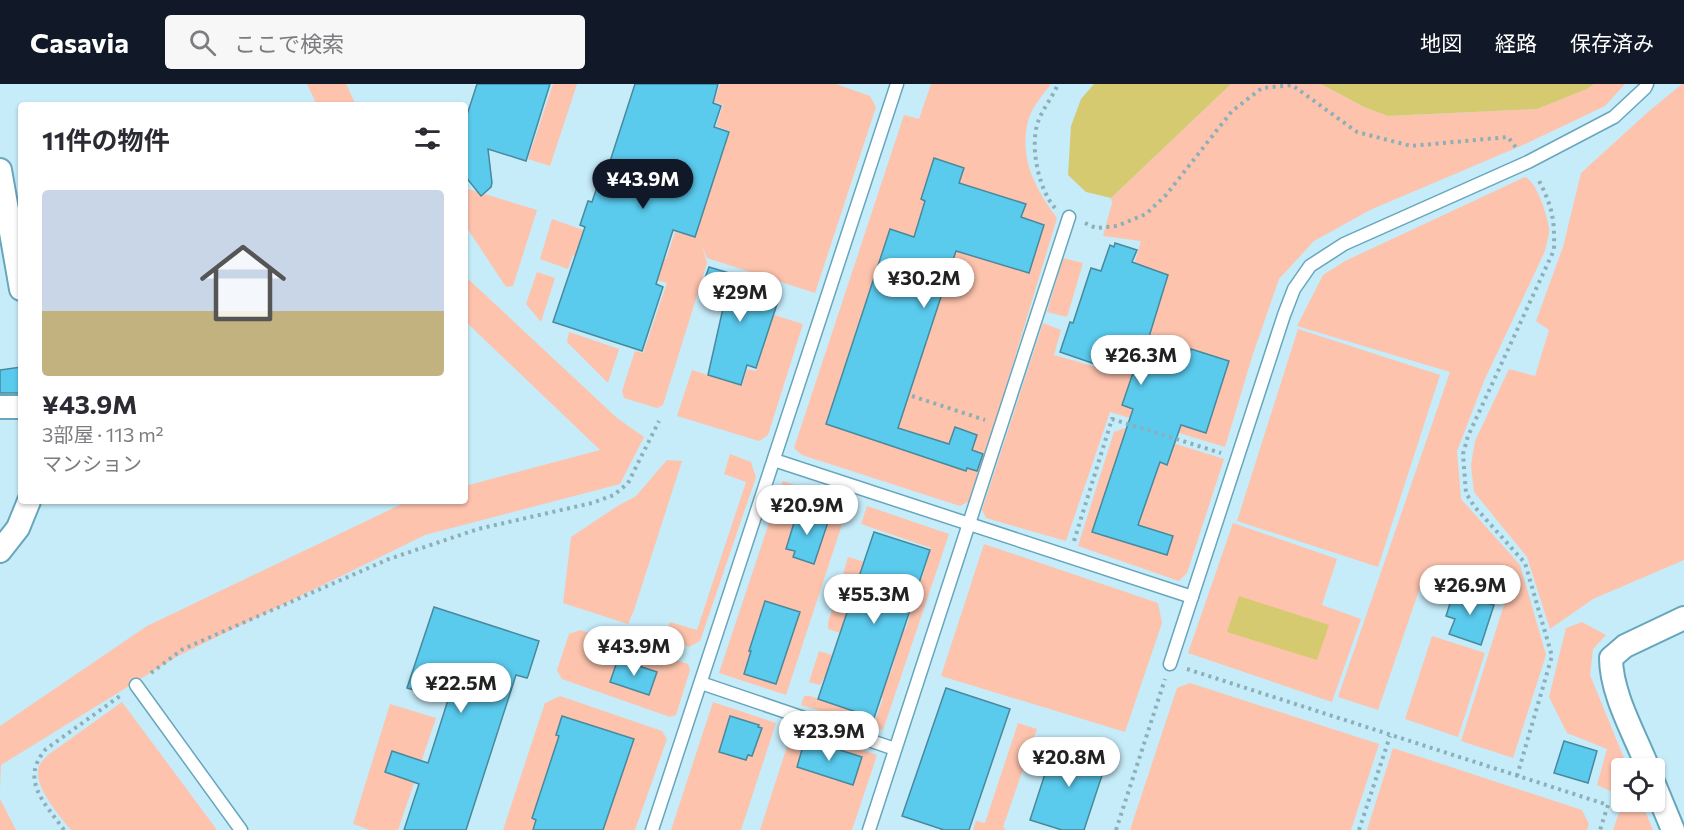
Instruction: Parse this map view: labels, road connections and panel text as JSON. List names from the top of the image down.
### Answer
{
  "page": {
    "header": "Casavia",
    "search": "ここで検索",
    "nav": ["地図", "経路", "保存済み"],
    "heading": "11件の物件",
    "price": [
      "¥43.9M",
      "¥30.2M",
      "¥29M",
      "¥26.3M",
      "¥20.9M",
      "¥26.9M",
      "¥55.3M",
      "¥43.9M",
      "¥22.5M",
      "¥23.9M",
      "¥20.8M"
    ],
    "list": [
      {
        "name": "¥43.9M",
        "note": "3部屋 · 113 m² · マンション"
      }
    ]
  }
}
